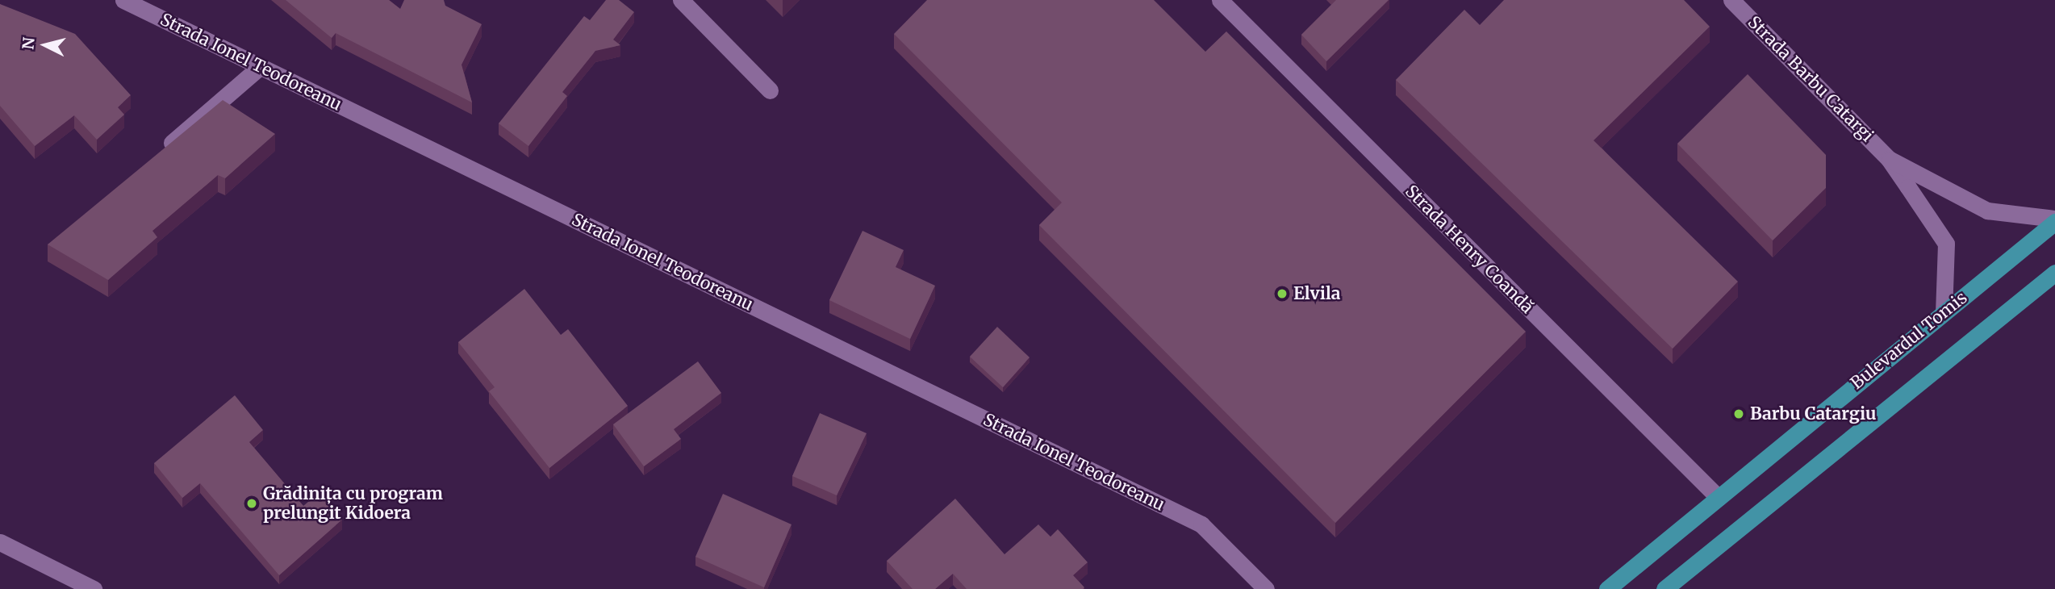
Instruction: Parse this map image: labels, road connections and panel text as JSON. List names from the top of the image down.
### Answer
{
  "streets": {
    "main road": ["Bulevardul Tomis"],
    "street": ["Strada Ionel Teodoreanu", "Strada Barbu Catargi", "Strada Henry Coandă"]
  },
  "crossings": [
    ["Strada Barbu Catargi", "Bulevardul Tomis"],
    ["Strada Henry Coandă", "Bulevardul Tomis"]
  ],
  "places": ["Elvila", "Barbu Catargiu", "Grădinița cu program prelungit Kidoera"],
  "north": "left"
}
